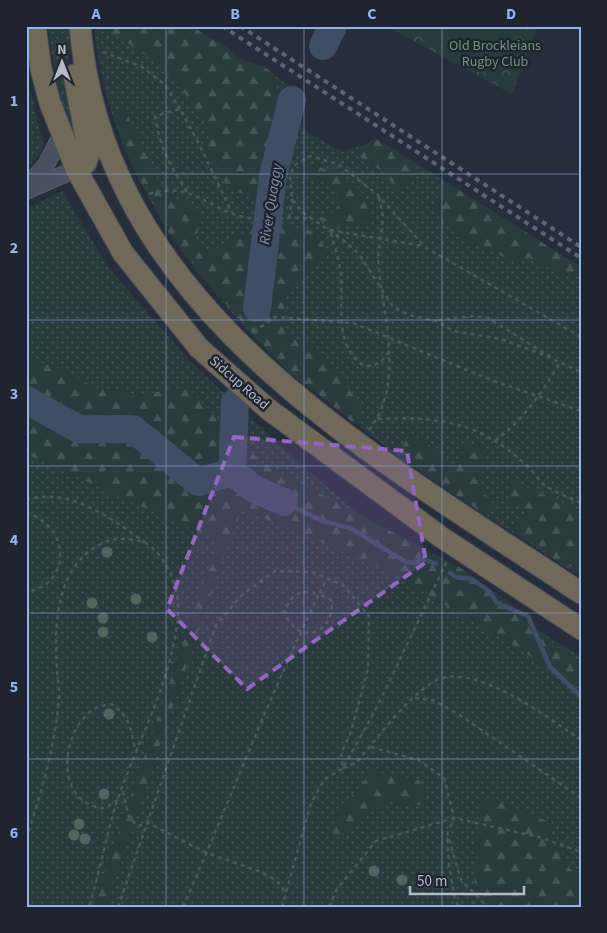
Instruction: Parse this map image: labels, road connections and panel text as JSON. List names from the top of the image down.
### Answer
{
  "streets": {
    "highway": ["Sidcup Road"]
  },
  "water": ["River Quaggy"],
  "parks": ["Old Brockleians Rugby Club"],
  "scale_bar": "50 m",
  "north": "top",
  "grid": {
    "columns": [
      "A",
      "B",
      "C",
      "D"
    ],
    "rows": [
      "1",
      "2",
      "3",
      "4",
      "5",
      "6"
    ]
  }
}
